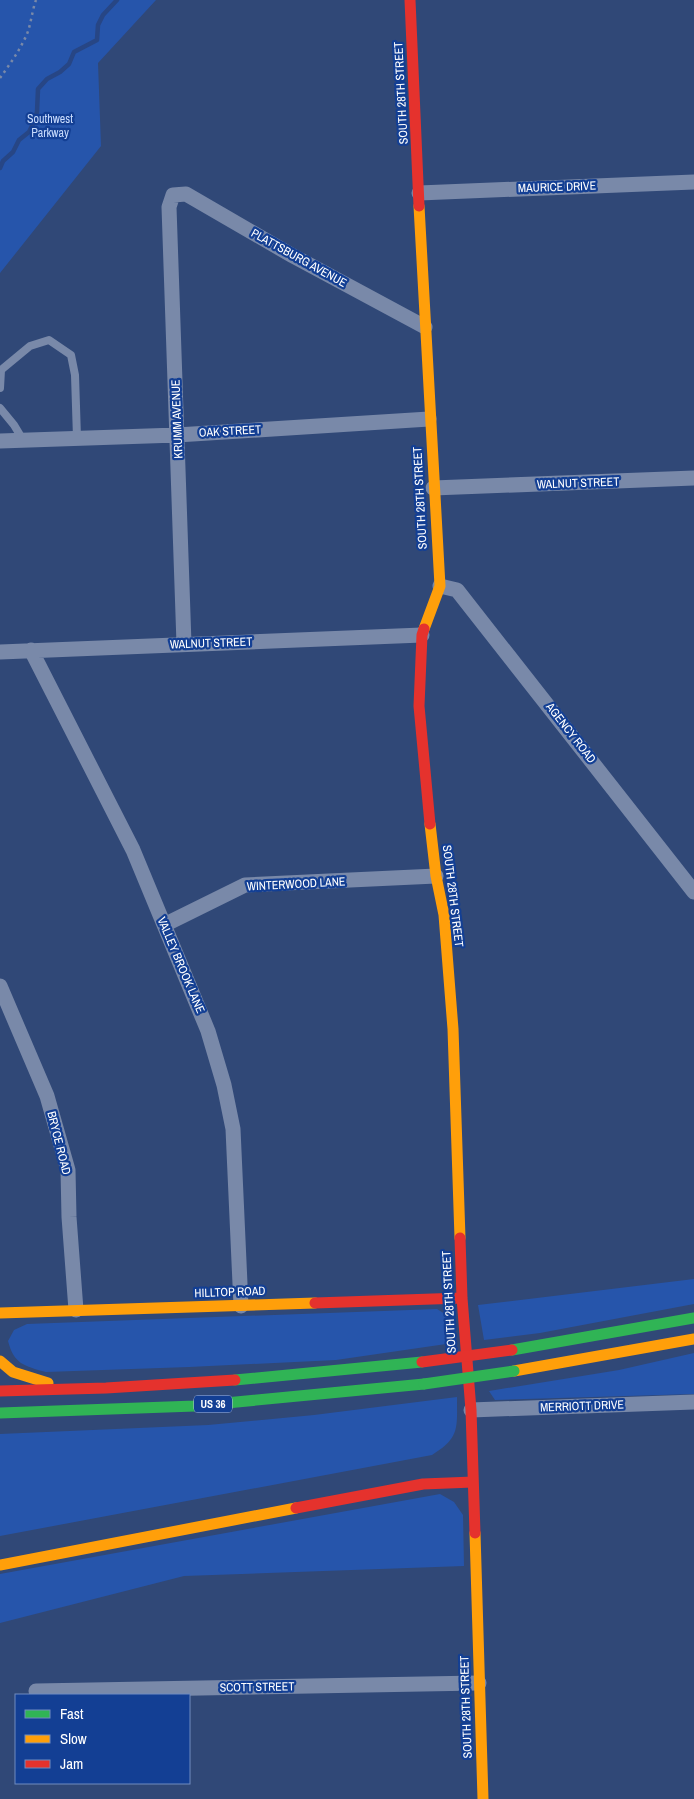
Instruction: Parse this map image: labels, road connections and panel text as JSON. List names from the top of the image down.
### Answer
{
  "streets": {
    "main road": ["SOUTH 28TH STREET", "HILLTOP ROAD", "US 36"],
    "street": [
      "MAURICE DRIVE",
      "PLATTSBURG AVENUE",
      "KRUMM AVENUE",
      "OAK STREET",
      "WALNUT STREET",
      "AGENCY ROAD",
      "WINTERWOOD LANE",
      "VALLEY BROOK LANE",
      "BRYCE ROAD",
      "MERRIOTT DRIVE",
      "SCOTT STREET"
    ]
  },
  "crossings": [
    ["SOUTH 28TH STREET", "MAURICE DRIVE"],
    ["SOUTH 28TH STREET", "PLATTSBURG AVENUE"],
    ["SOUTH 28TH STREET", "OAK STREET"],
    ["SOUTH 28TH STREET", "WALNUT STREET"],
    ["SOUTH 28TH STREET", "AGENCY ROAD"],
    ["SOUTH 28TH STREET", "WINTERWOOD LANE"],
    ["SOUTH 28TH STREET", "HILLTOP ROAD"],
    ["SOUTH 28TH STREET", "MERRIOTT DRIVE"],
    ["SOUTH 28TH STREET", "SCOTT STREET"],
    ["PLATTSBURG AVENUE", "KRUMM AVENUE"],
    ["KRUMM AVENUE", "OAK STREET"],
    ["KRUMM AVENUE", "WALNUT STREET"],
    ["WALNUT STREET", "VALLEY BROOK LANE"],
    ["WINTERWOOD LANE", "VALLEY BROOK LANE"],
    ["VALLEY BROOK LANE", "HILLTOP ROAD"],
    ["BRYCE ROAD", "HILLTOP ROAD"]
  ],
  "parks": ["Southwest Parkway"],
  "legend": ["Fast", "Slow", "Jam"]
}
